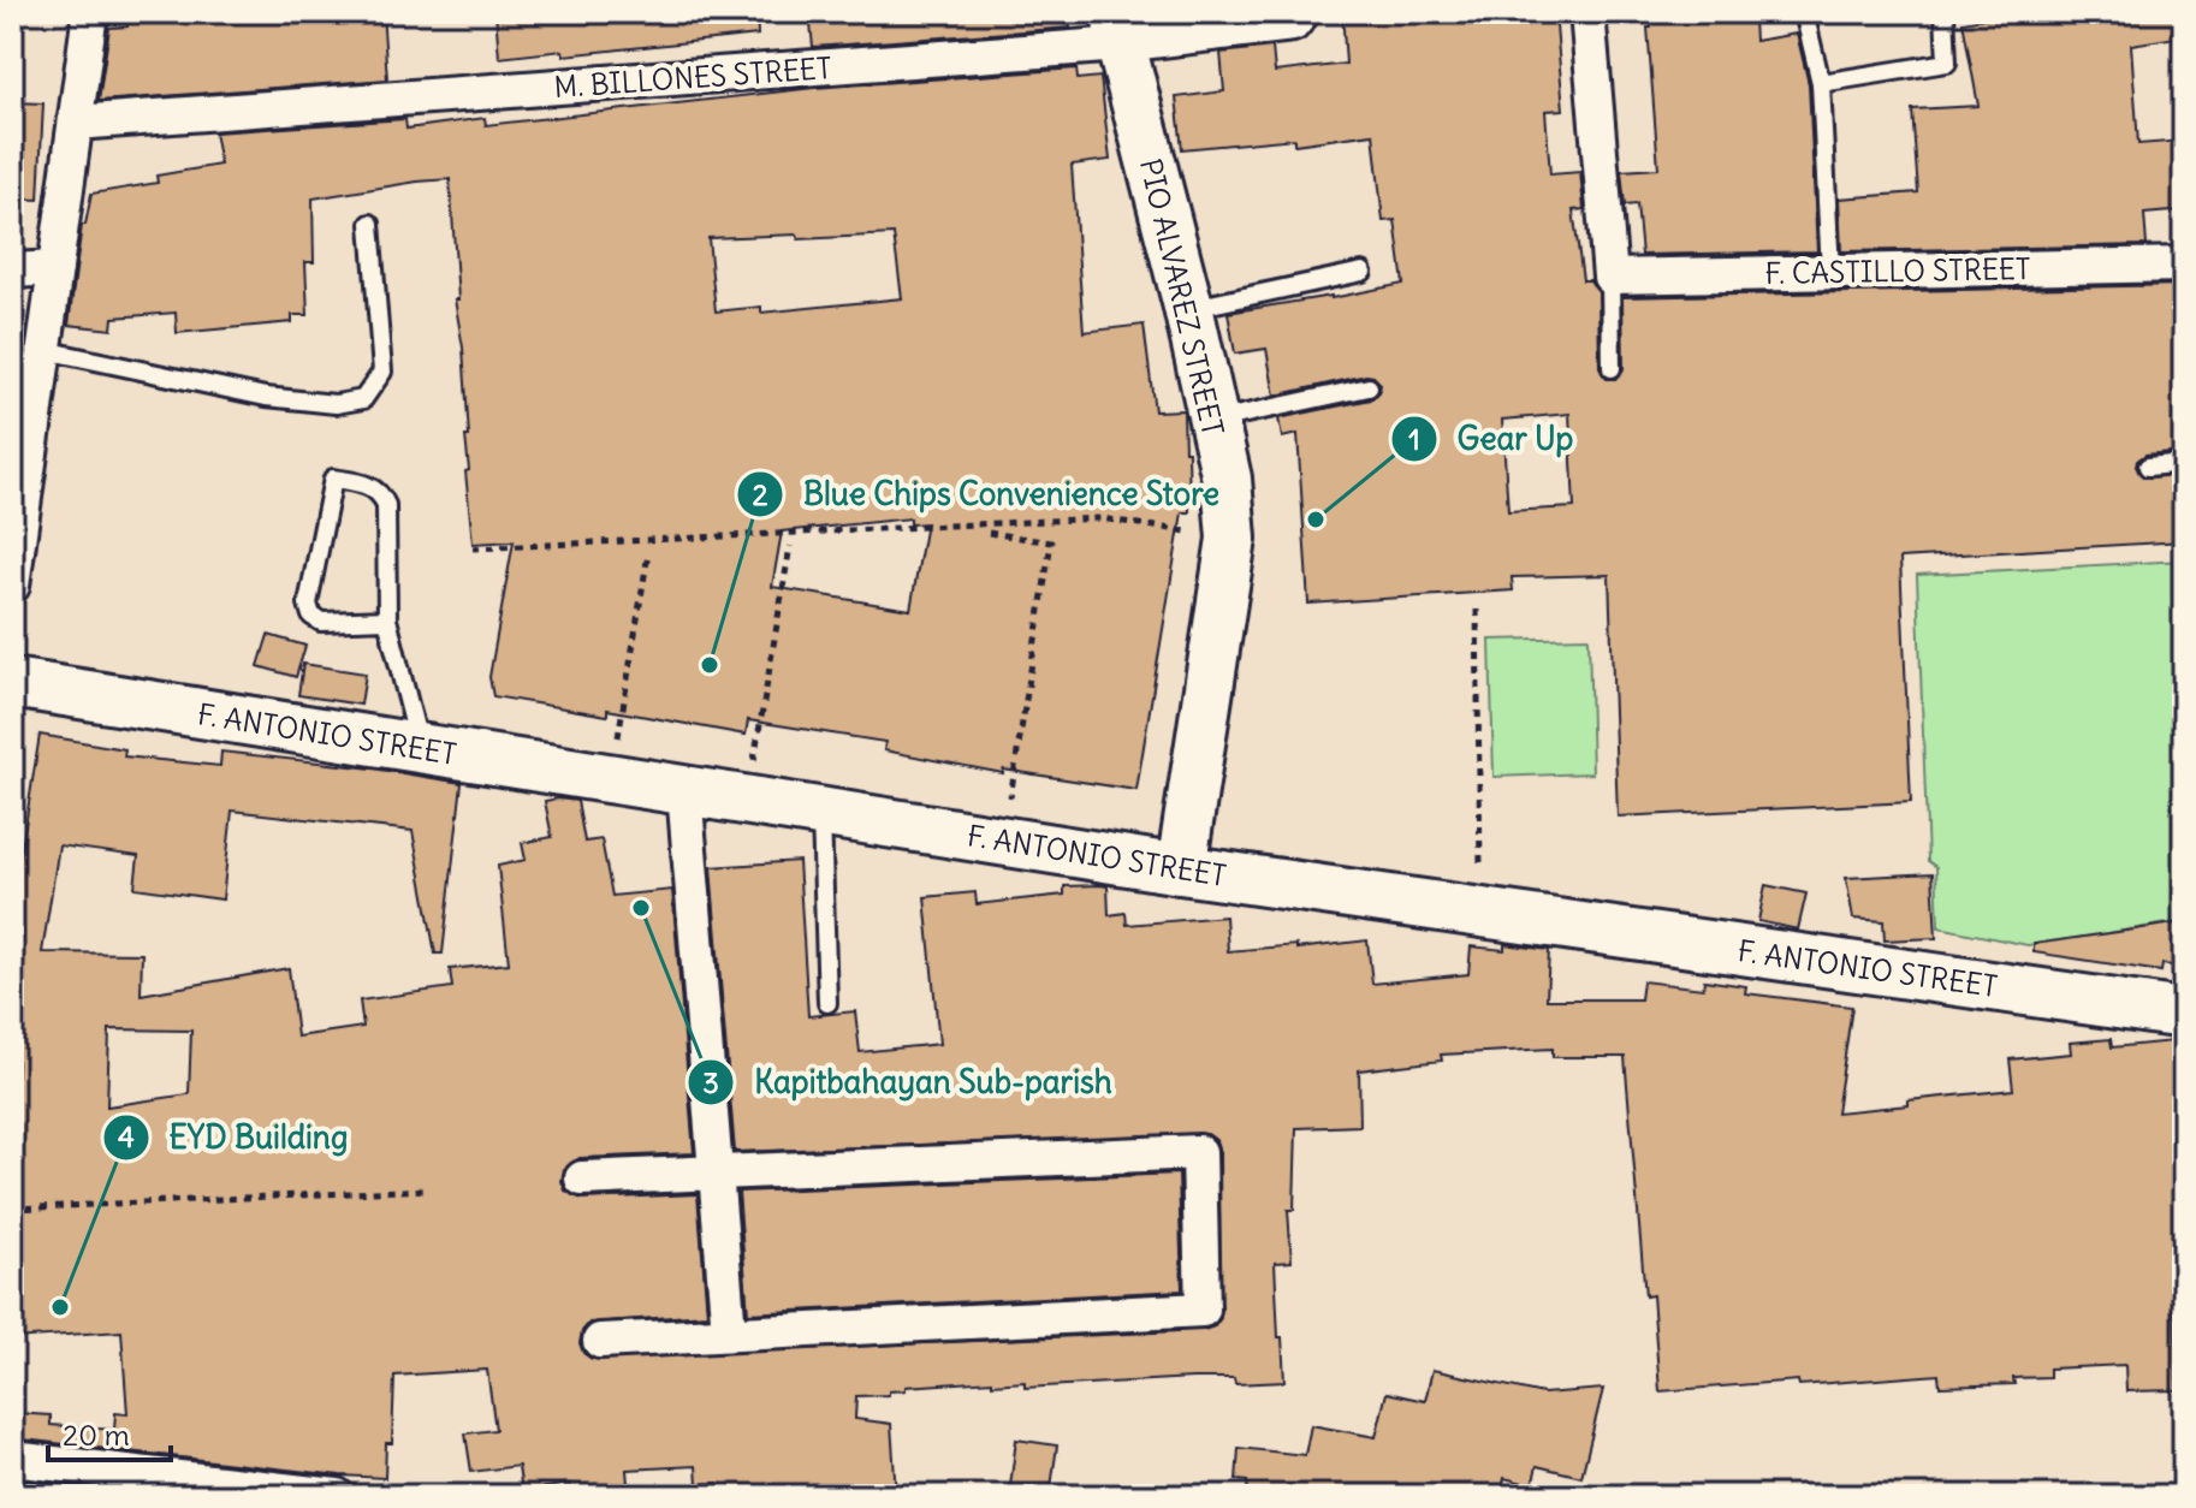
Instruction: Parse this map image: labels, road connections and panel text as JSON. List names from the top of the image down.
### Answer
{
  "streets": {
    "street": [
      "M. BILLONES STREET",
      "F. CASTILLO STREET",
      "PIO ALVAREZ STREET",
      "F. ANTONIO STREET"
    ]
  },
  "crossings": [
    ["M. BILLONES STREET", "PIO ALVAREZ STREET"],
    ["PIO ALVAREZ STREET", "F. ANTONIO STREET"]
  ],
  "places": [
    "Gear Up",
    "Blue Chips Convenience Store",
    "Kapitbahayan Sub-parish",
    "EYD Building"
  ],
  "scale_bar": "20 m"
}
